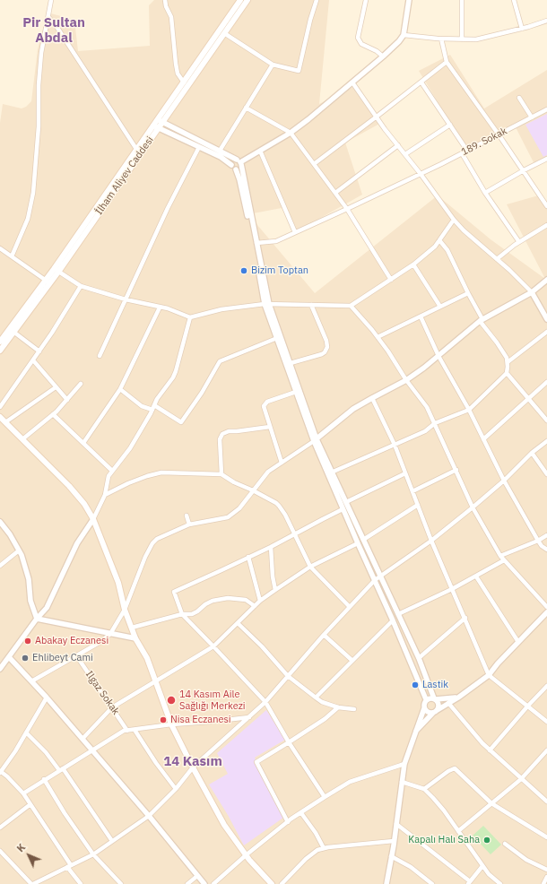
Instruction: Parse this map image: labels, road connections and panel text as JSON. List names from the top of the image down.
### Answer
{
  "streets": {
    "main road": ["İlham Aliyev Caddesi"],
    "street": ["189. Sokak", "Ilgaz Sokak"]
  },
  "districts": ["Pir Sultan Abdal", "14 Kasım"],
  "places": [
    "Bizim Toptan",
    "Abakay Eczanesi",
    "Ehlibeyt Cami",
    "Lastik",
    "14 Kasım Aile Sağlığı Merkezi",
    "Nisa Eczanesi",
    "Kapalı Halı Saha"
  ],
  "north": "top left"
}
